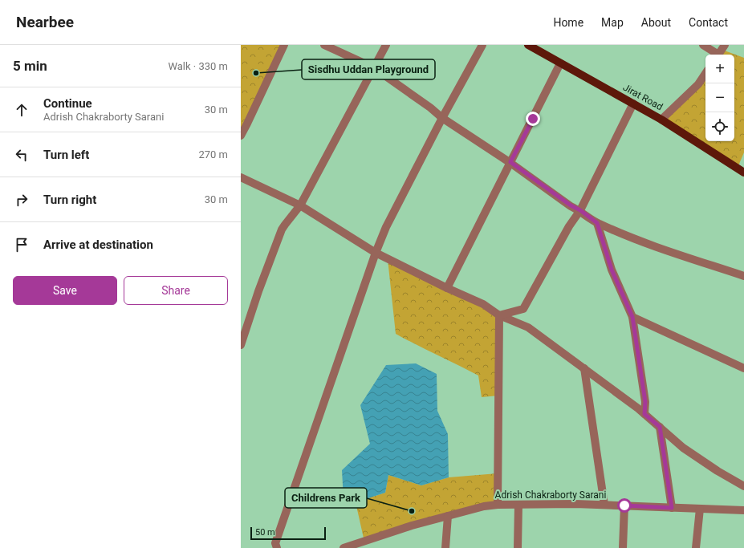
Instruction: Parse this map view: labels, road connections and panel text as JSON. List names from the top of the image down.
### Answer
{
  "streets": {
    "main road": ["Jirat Road"],
    "street": ["Adrish Chakraborty Sarani"]
  },
  "places": ["Sisdhu Uddan Playground", "Childrens Park"],
  "scale_bar": "50 m",
  "page": {
    "header": "Nearbee",
    "nav": [
      "Home",
      "Map",
      "About",
      "Contact"
    ],
    "heading": ["5 min", "Walk · 330 m"],
    "map_buttons": ["+", "−"],
    "list": [
      ["Continue", "Adrish Chakraborty Sarani", "30 m"],
      ["Turn left", "270 m"],
      ["Turn right", "30 m"],
      "Arrive at destination"
    ],
    "buttons": ["Save", "Share"],
    "scale": "50 m"
  }
}
